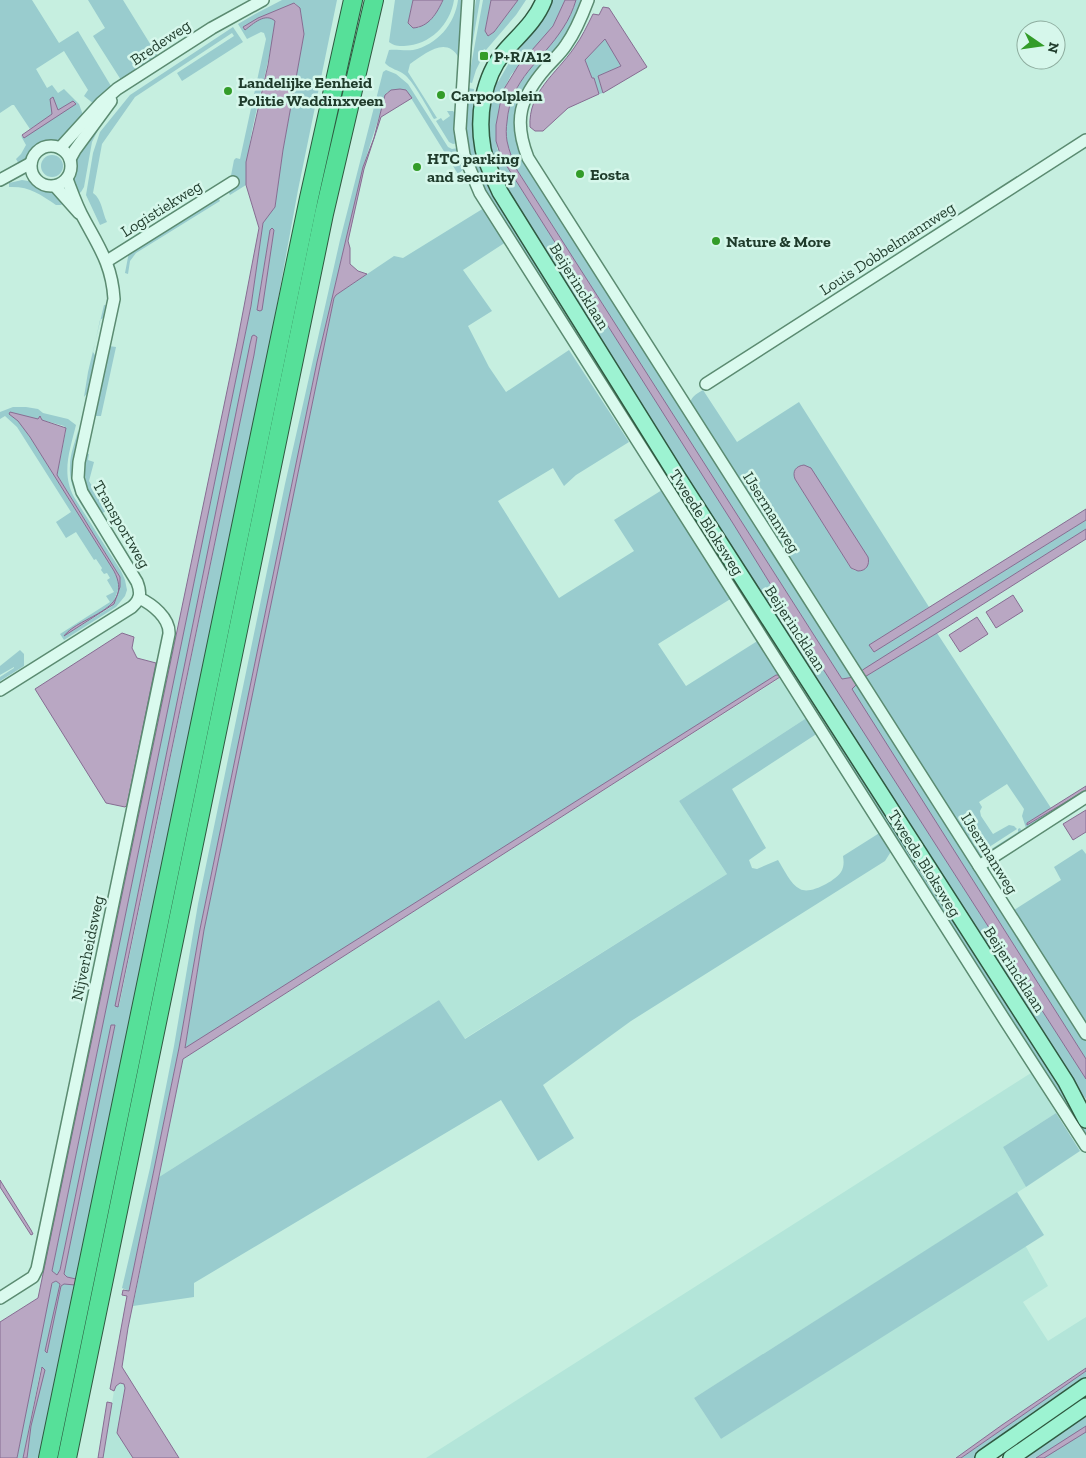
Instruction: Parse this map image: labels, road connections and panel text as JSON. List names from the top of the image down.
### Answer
{
  "streets": {
    "main road": ["Beijerincklaan"],
    "street": [
      "Bredeweg",
      "Logistiekweg",
      "Louis Dobbelmannweg",
      "IJsermanweg",
      "Tweede Bloksweg",
      "Transportweg",
      "Nijverheidsweg"
    ]
  },
  "crossings": [
    ["Bredeweg", "Transportweg"],
    ["Logistiekweg", "Transportweg"],
    ["Transportweg", "Nijverheidsweg"]
  ],
  "places": {
    "transit": ["P+R/A12"],
    "other": [
      "Landelijke Eenheid Politie Waddinxveen",
      "Carpoolplein",
      "HTC parking and security",
      "Eosta",
      "Nature & More"
    ]
  },
  "north": "right"
}
